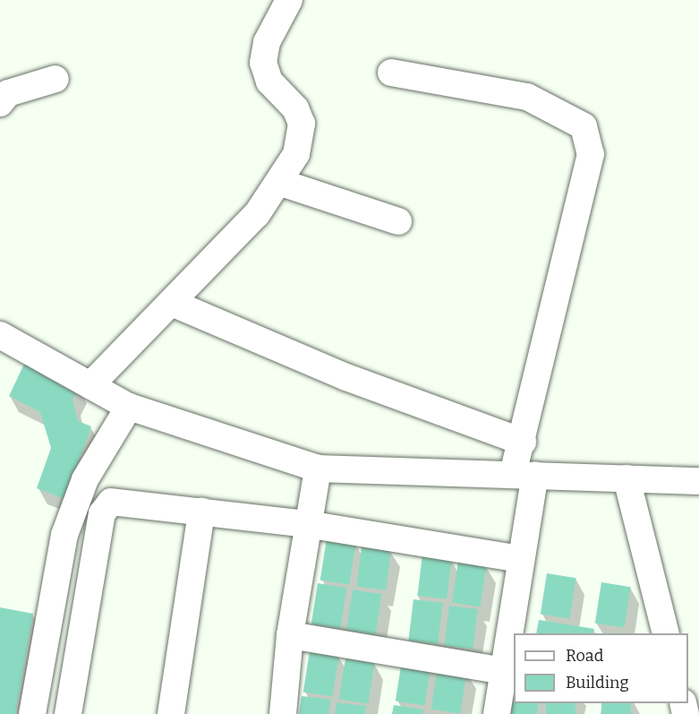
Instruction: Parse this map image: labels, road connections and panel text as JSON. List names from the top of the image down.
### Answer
{
  "legend": ["Road", "Building"]
}
